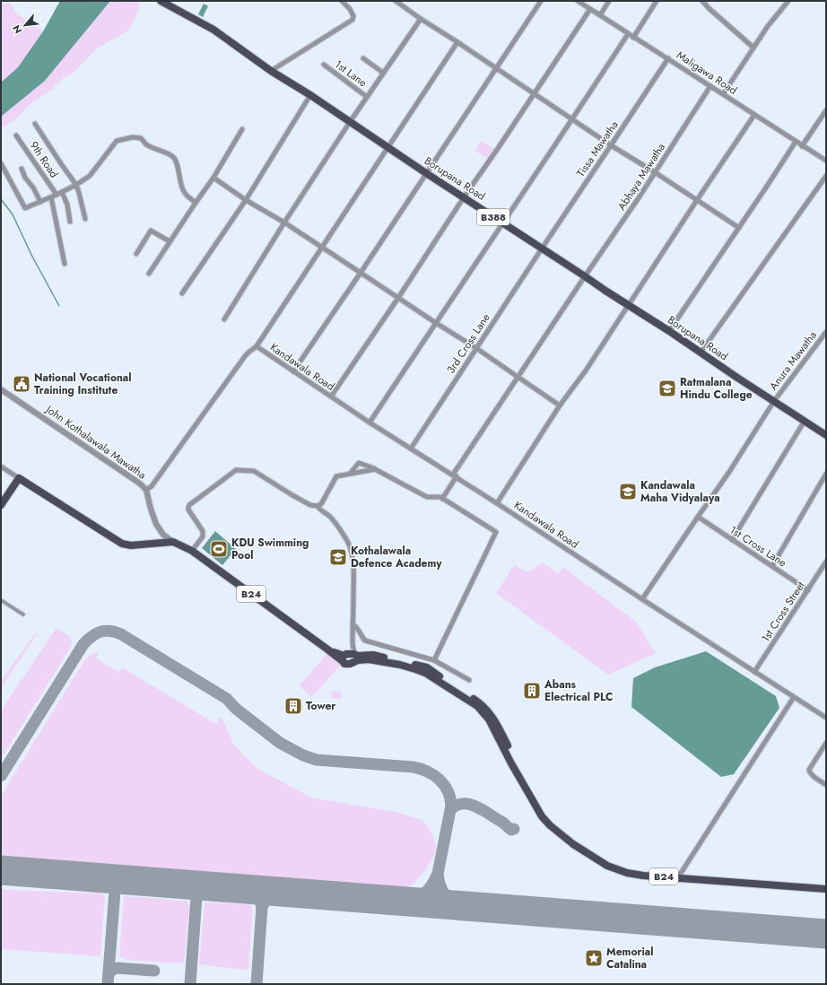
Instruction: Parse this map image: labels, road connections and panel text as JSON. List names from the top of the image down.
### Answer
{
  "streets": {
    "main road": ["Borupana Road", "B388", "B24"],
    "street": [
      "Maligawa Road",
      "1st Lane",
      "Tissa Mawatha",
      "9th Road",
      "Abhaya Mawatha",
      "3rd Cross Lane",
      "Anura Mawatha",
      "Kandawala Road",
      "John Kothalawala Mawatha",
      "1st Cross Lane",
      "1st Cross Street"
    ]
  },
  "crossings": [
    ["Maligawa Road", "Tissa Mawatha"],
    ["Maligawa Road", "Abhaya Mawatha"],
    ["Tissa Mawatha", "Borupana Road"],
    ["Tissa Mawatha", "3rd Cross Lane"],
    ["Abhaya Mawatha", "Borupana Road"],
    ["Abhaya Mawatha", "Kandawala Road"],
    ["Borupana Road", "3rd Cross Lane"],
    ["Borupana Road", "Anura Mawatha"],
    ["3rd Cross Lane", "Kandawala Road"],
    ["Anura Mawatha", "Kandawala Road"],
    ["Anura Mawatha", "1st Cross Lane"],
    ["Kandawala Road", "1st Cross Street"],
    ["John Kothalawala Mawatha", "B24"],
    ["1st Cross Lane", "1st Cross Street"]
  ],
  "places": {
    "public building": ["National Vocational Training Institute"],
    "school or university": ["Ratmalana Hindu College", "Kandawala Maha Vidyalaya", "Kothalawala Defence Academy"],
    "sports": ["KDU Swimming Pool"],
    "building": ["Abans Electrical PLC", "Tower"],
    "place": ["Memorial Catalina"]
  },
  "north": "bottom left"
}
